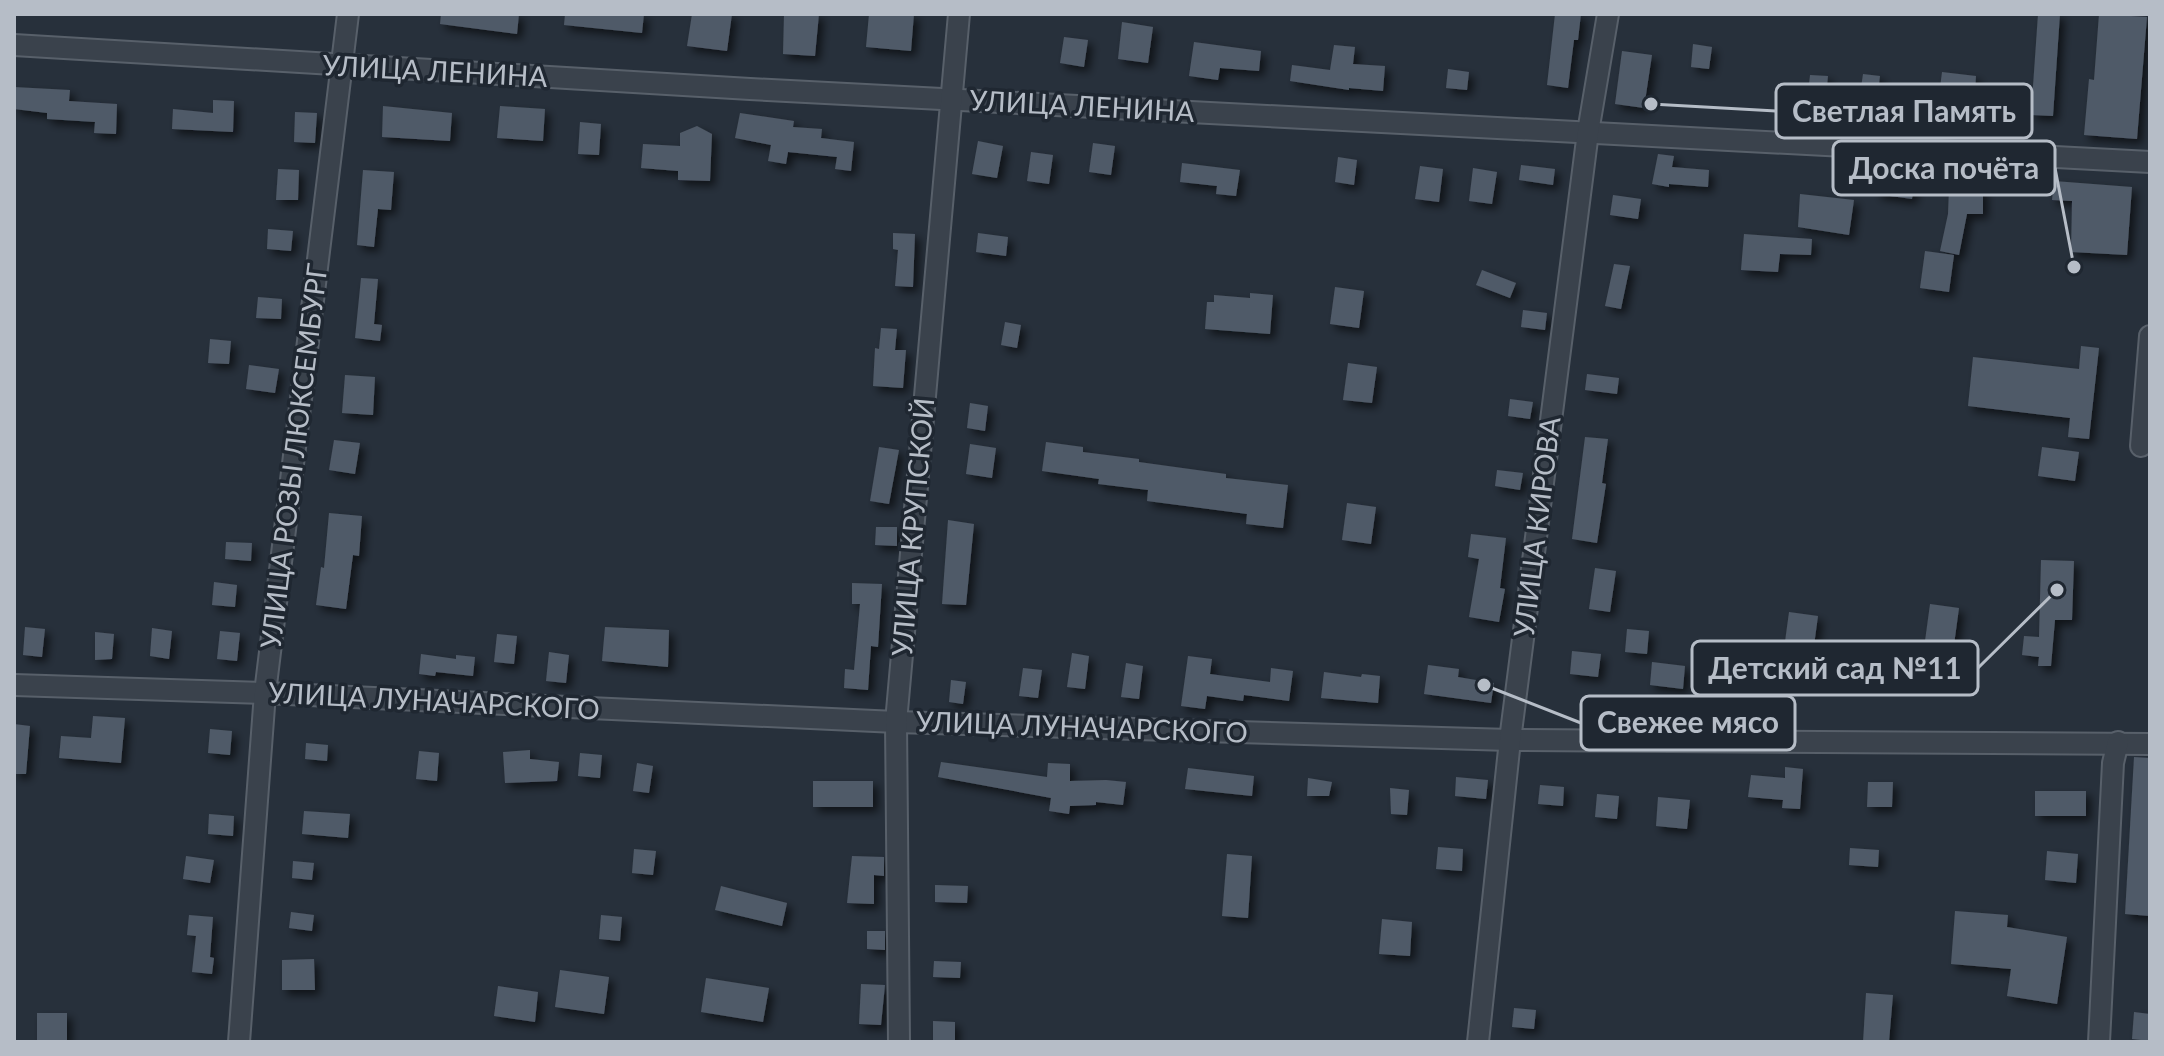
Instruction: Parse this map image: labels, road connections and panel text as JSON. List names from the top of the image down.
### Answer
{
  "streets": {
    "street": [
      "УЛИЦА ЛЕНИНА",
      "УЛИЦА РОЗЫ ЛЮКСЕМБУРГ",
      "УЛИЦА КРУПСКОЙ",
      "УЛИЦА КИРОВА",
      "УЛИЦА ЛУНАЧАРСКОГО"
    ]
  },
  "crossings": [
    ["УЛИЦА ЛЕНИНА", "УЛИЦА РОЗЫ ЛЮКСЕМБУРГ"],
    ["УЛИЦА ЛЕНИНА", "УЛИЦА КРУПСКОЙ"],
    ["УЛИЦА ЛЕНИНА", "УЛИЦА КИРОВА"],
    ["УЛИЦА РОЗЫ ЛЮКСЕМБУРГ", "УЛИЦА ЛУНАЧАРСКОГО"],
    ["УЛИЦА КРУПСКОЙ", "УЛИЦА ЛУНАЧАРСКОГО"],
    ["УЛИЦА КИРОВА", "УЛИЦА ЛУНАЧАРСКОГО"]
  ],
  "places": [
    "Светлая Память",
    "Доска почёта",
    "Детский сад №11",
    "Свежее мясо"
  ]
}
